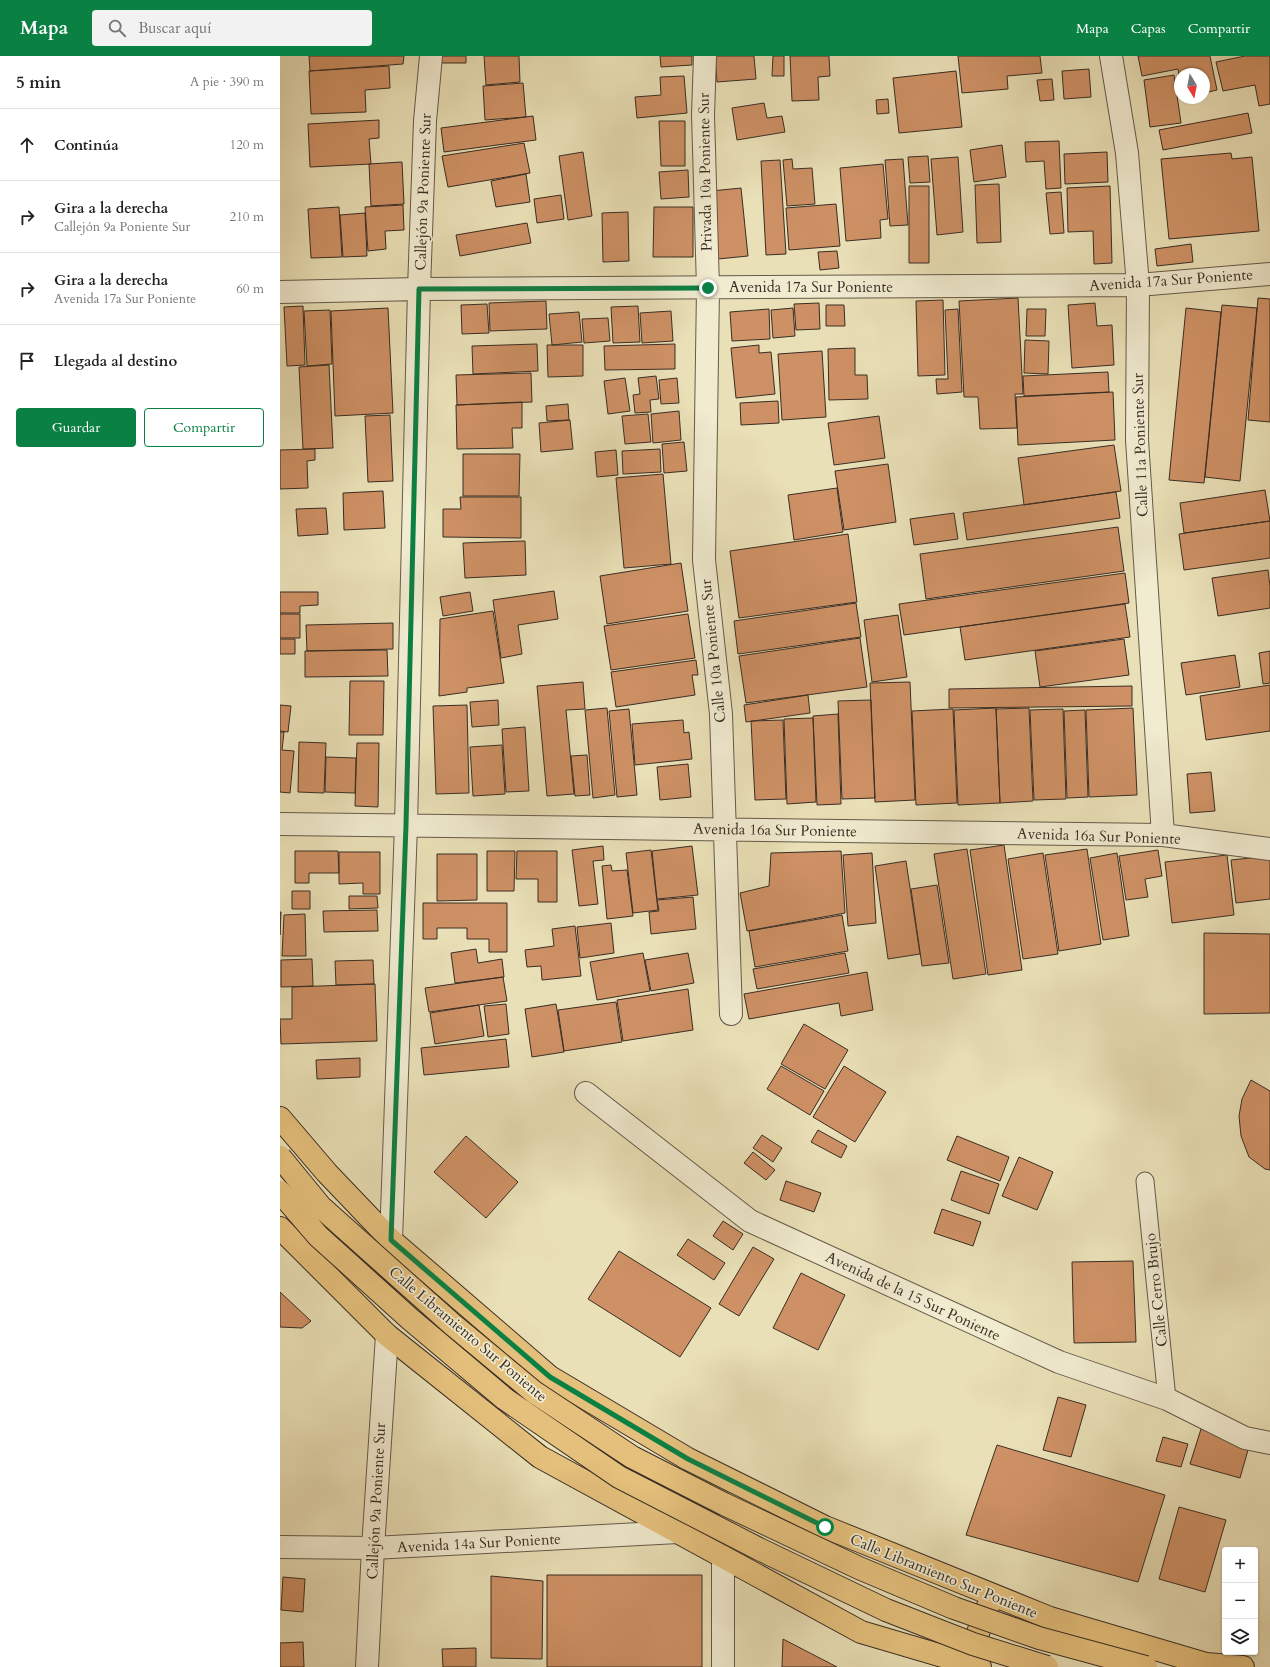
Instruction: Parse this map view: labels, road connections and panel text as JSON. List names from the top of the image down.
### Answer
{
  "streets": {
    "main road": ["Calle Libramiento Sur Poniente"],
    "street": [
      "Privada 10a Poniente Sur",
      "Callejón 9a Poniente Sur",
      "Avenida 17a Sur Poniente",
      "Calle 11a Poniente Sur",
      "Calle 10a Poniente Sur",
      "Avenida 16a Sur Poniente",
      "Avenida de la 15 Sur Poniente",
      "Avenida 14a Sur Poniente"
    ],
    "lane": ["Calle Cerro Brujo"]
  },
  "crossings": [
    ["Privada 10a Poniente Sur", "Avenida 17a Sur Poniente"],
    ["Privada 10a Poniente Sur", "Calle 10a Poniente Sur"],
    ["Callejón 9a Poniente Sur", "Avenida 17a Sur Poniente"],
    ["Callejón 9a Poniente Sur", "Avenida 16a Sur Poniente"],
    ["Callejón 9a Poniente Sur", "Calle Libramiento Sur Poniente"],
    ["Callejón 9a Poniente Sur", "Avenida 14a Sur Poniente"],
    ["Avenida 17a Sur Poniente", "Calle 11a Poniente Sur"],
    ["Avenida 17a Sur Poniente", "Calle 10a Poniente Sur"],
    ["Calle 11a Poniente Sur", "Avenida 16a Sur Poniente"],
    ["Calle 10a Poniente Sur", "Avenida 16a Sur Poniente"],
    ["Calle Cerro Brujo", "Avenida de la 15 Sur Poniente"]
  ],
  "north": "bottom",
  "page": {
    "header": "Mapa",
    "search": "Buscar aquí",
    "nav": ["Mapa", "Capas", "Compartir"],
    "heading": ["5 min", "A pie · 390 m"],
    "list": [
      ["Continúa", "120 m"],
      ["Gira a la derecha", "Callejón 9a Poniente Sur", "210 m"],
      ["Gira a la derecha", "Avenida 17a Sur Poniente", "60 m"],
      "Llegada al destino"
    ],
    "buttons": ["Guardar", "Compartir"],
    "map_buttons": ["+", "−"]
  }
}
